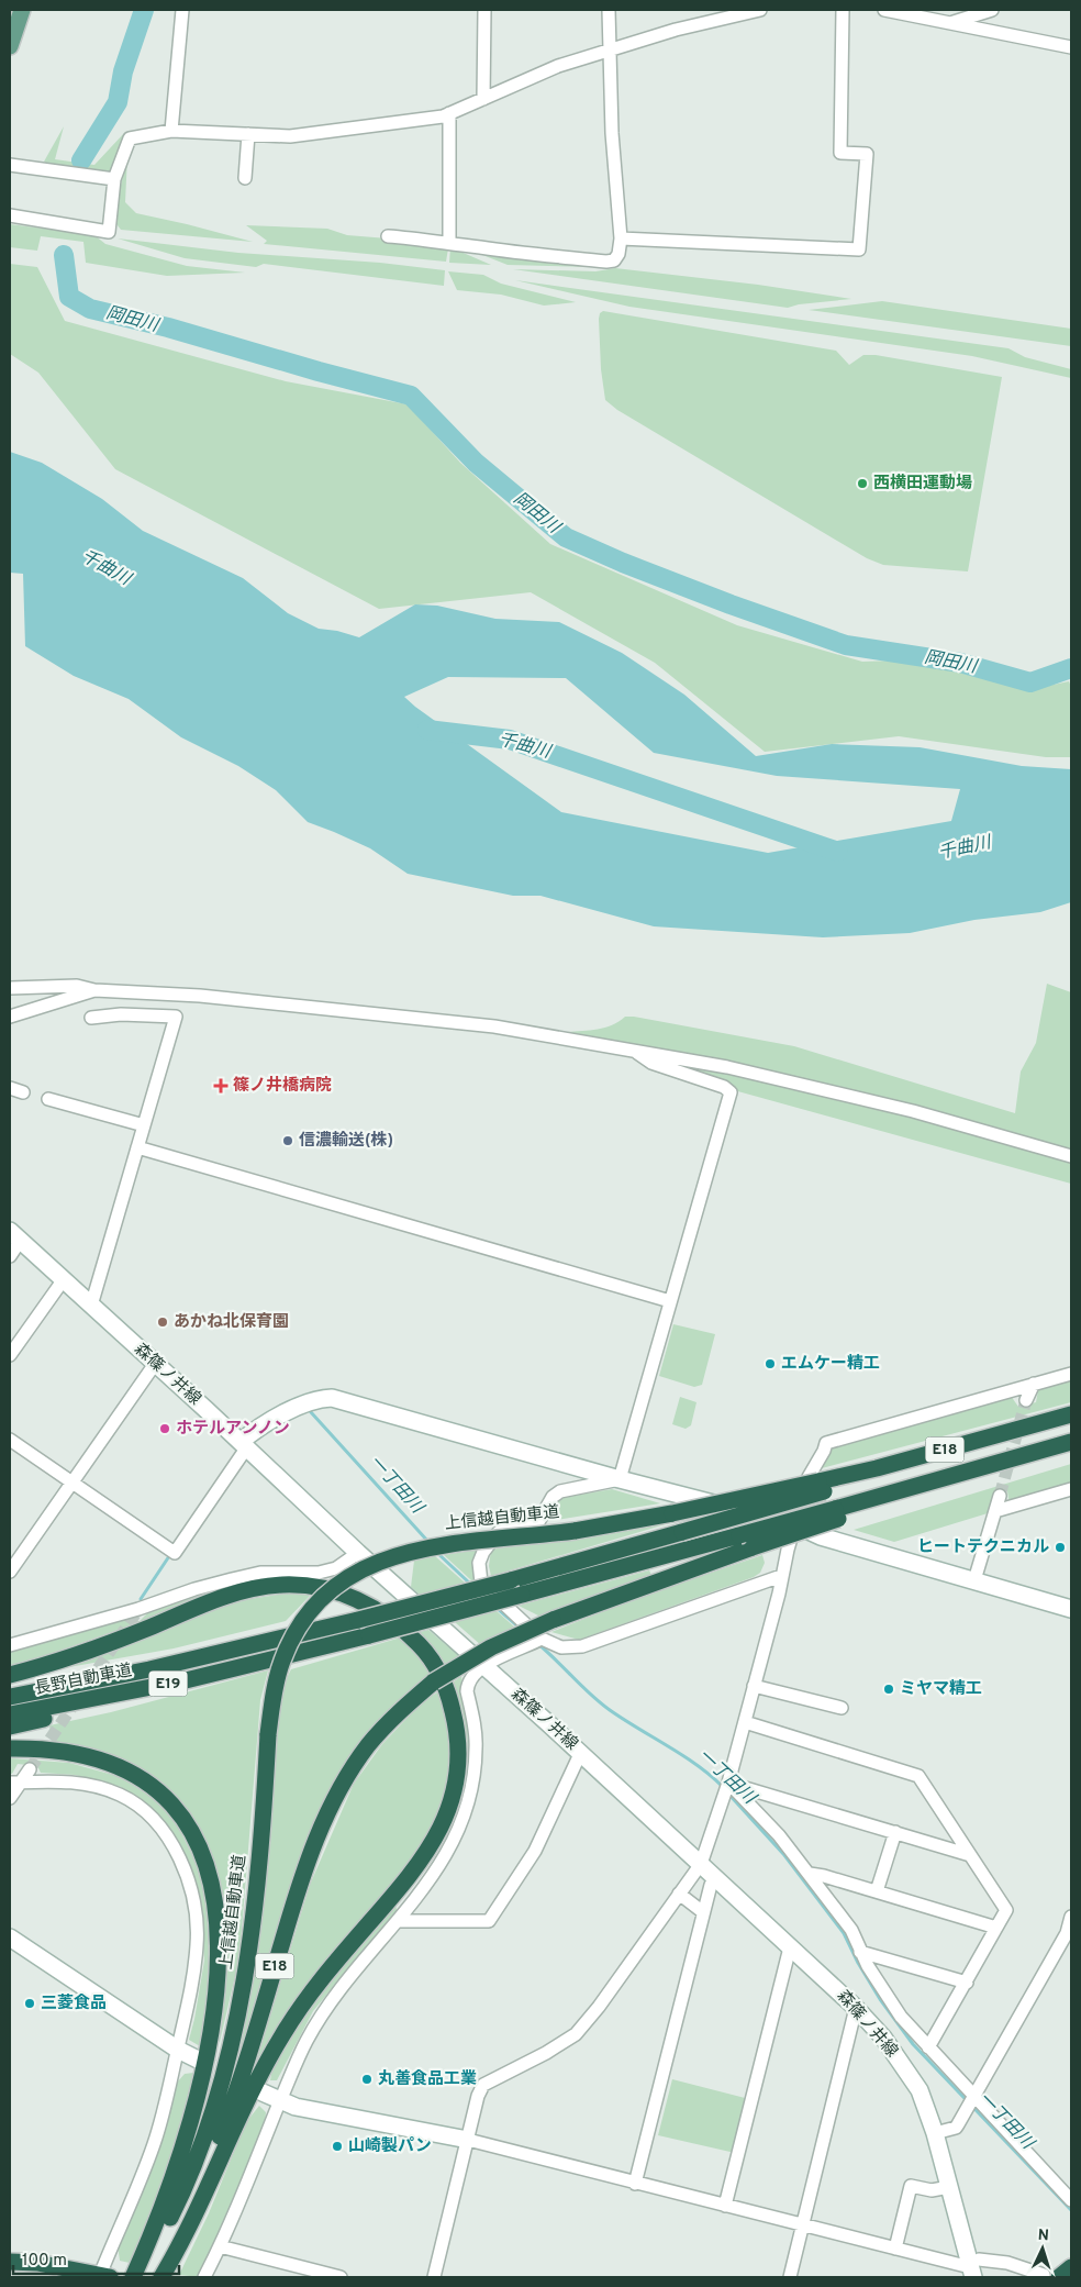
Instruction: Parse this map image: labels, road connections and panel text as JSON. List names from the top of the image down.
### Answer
{
  "streets": {
    "highway": [
      "E18",
      "上信越自動車道",
      "長野自動車道",
      "E19"
    ],
    "main road": ["森篠ノ井線"]
  },
  "crossings": [
    ["E18", "長野自動車道"],
    ["上信越自動車道", "長野自動車道"]
  ],
  "water": ["岡田川", "千曲川", "一丁田川"],
  "places": {
    "other": [
      "西横田運動場",
      "信濃輸送(株)",
      "あかね北保育園",
      "エムケー精工",
      "ホテルアンノン",
      "ヒートテクニカル",
      "ミヤマ精工",
      "三菱食品",
      "丸善食品工業",
      "山崎製パン"
    ],
    "health": ["篠ノ井橋病院"]
  },
  "scale_bar": "100 m",
  "north": "top"
}
